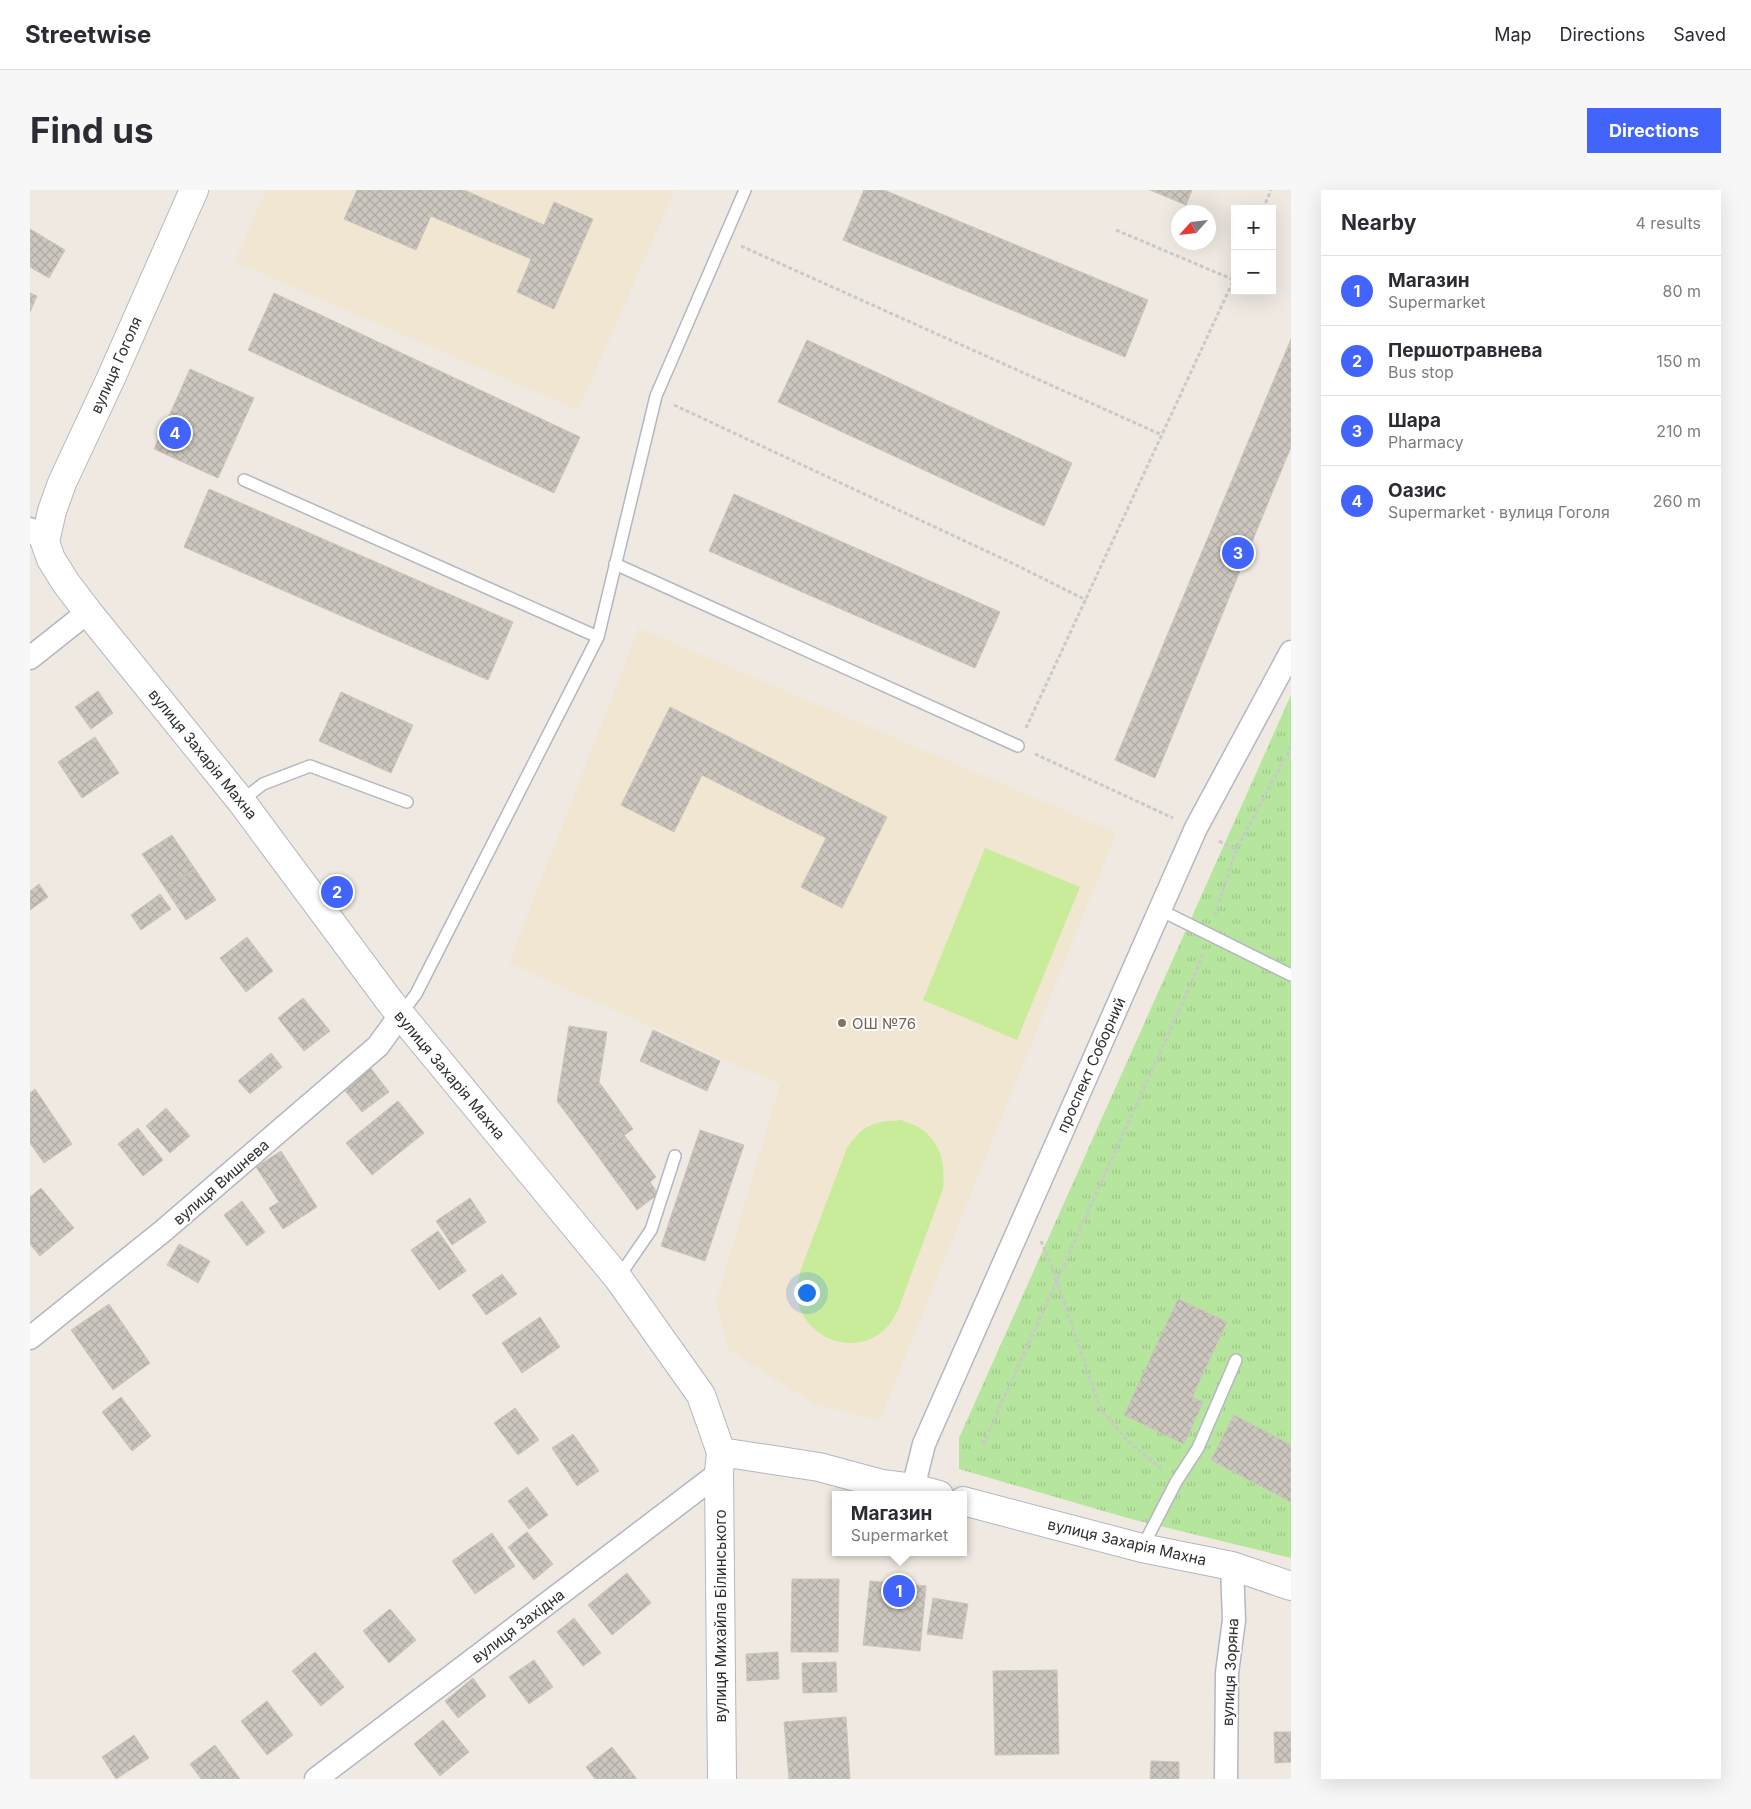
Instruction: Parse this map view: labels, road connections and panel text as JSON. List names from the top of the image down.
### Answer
{
  "streets": {
    "street": [
      "вулиця Гоголя",
      "вулиця Захарія Махна",
      "проспект Соборний",
      "вулиця Вишнева",
      "вулиця Михайла Білинського",
      "вулиця Західна",
      "вулиця Зоряна"
    ]
  },
  "crossings": [
    ["вулиця Гоголя", "вулиця Захарія Махна"],
    ["вулиця Захарія Махна", "вулиця Вишнева"],
    ["вулиця Захарія Махна", "вулиця Михайла Білинського"],
    ["вулиця Захарія Махна", "вулиця Західна"],
    ["вулиця Захарія Махна", "вулиця Зоряна"],
    ["вулиця Михайла Білинського", "вулиця Західна"]
  ],
  "places": ["ОШ №76"],
  "north": "bottom left",
  "page": {
    "header": "Streetwise",
    "nav": ["Map", "Directions", "Saved"],
    "buttons": "Directions",
    "title": "Find us",
    "heading": ["Nearby", "4 results"],
    "map_buttons": ["+", "−"],
    "list": [
      {
        "mark": "1",
        "name": "Магазин",
        "note": "Supermarket",
        "value": "80 m"
      },
      {
        "mark": "2",
        "name": "Першотравнева",
        "note": "Bus stop",
        "value": "150 m"
      },
      {
        "mark": "3",
        "name": "Шара",
        "note": "Pharmacy",
        "value": "210 m"
      },
      {
        "mark": "4",
        "name": "Оазис",
        "note": "Supermarket · вулиця Гоголя",
        "value": "260 m"
      }
    ],
    "pins": [
      "4",
      "3",
      "2",
      "1"
    ],
    "popup": ["Магазин", "Supermarket"]
  }
}
